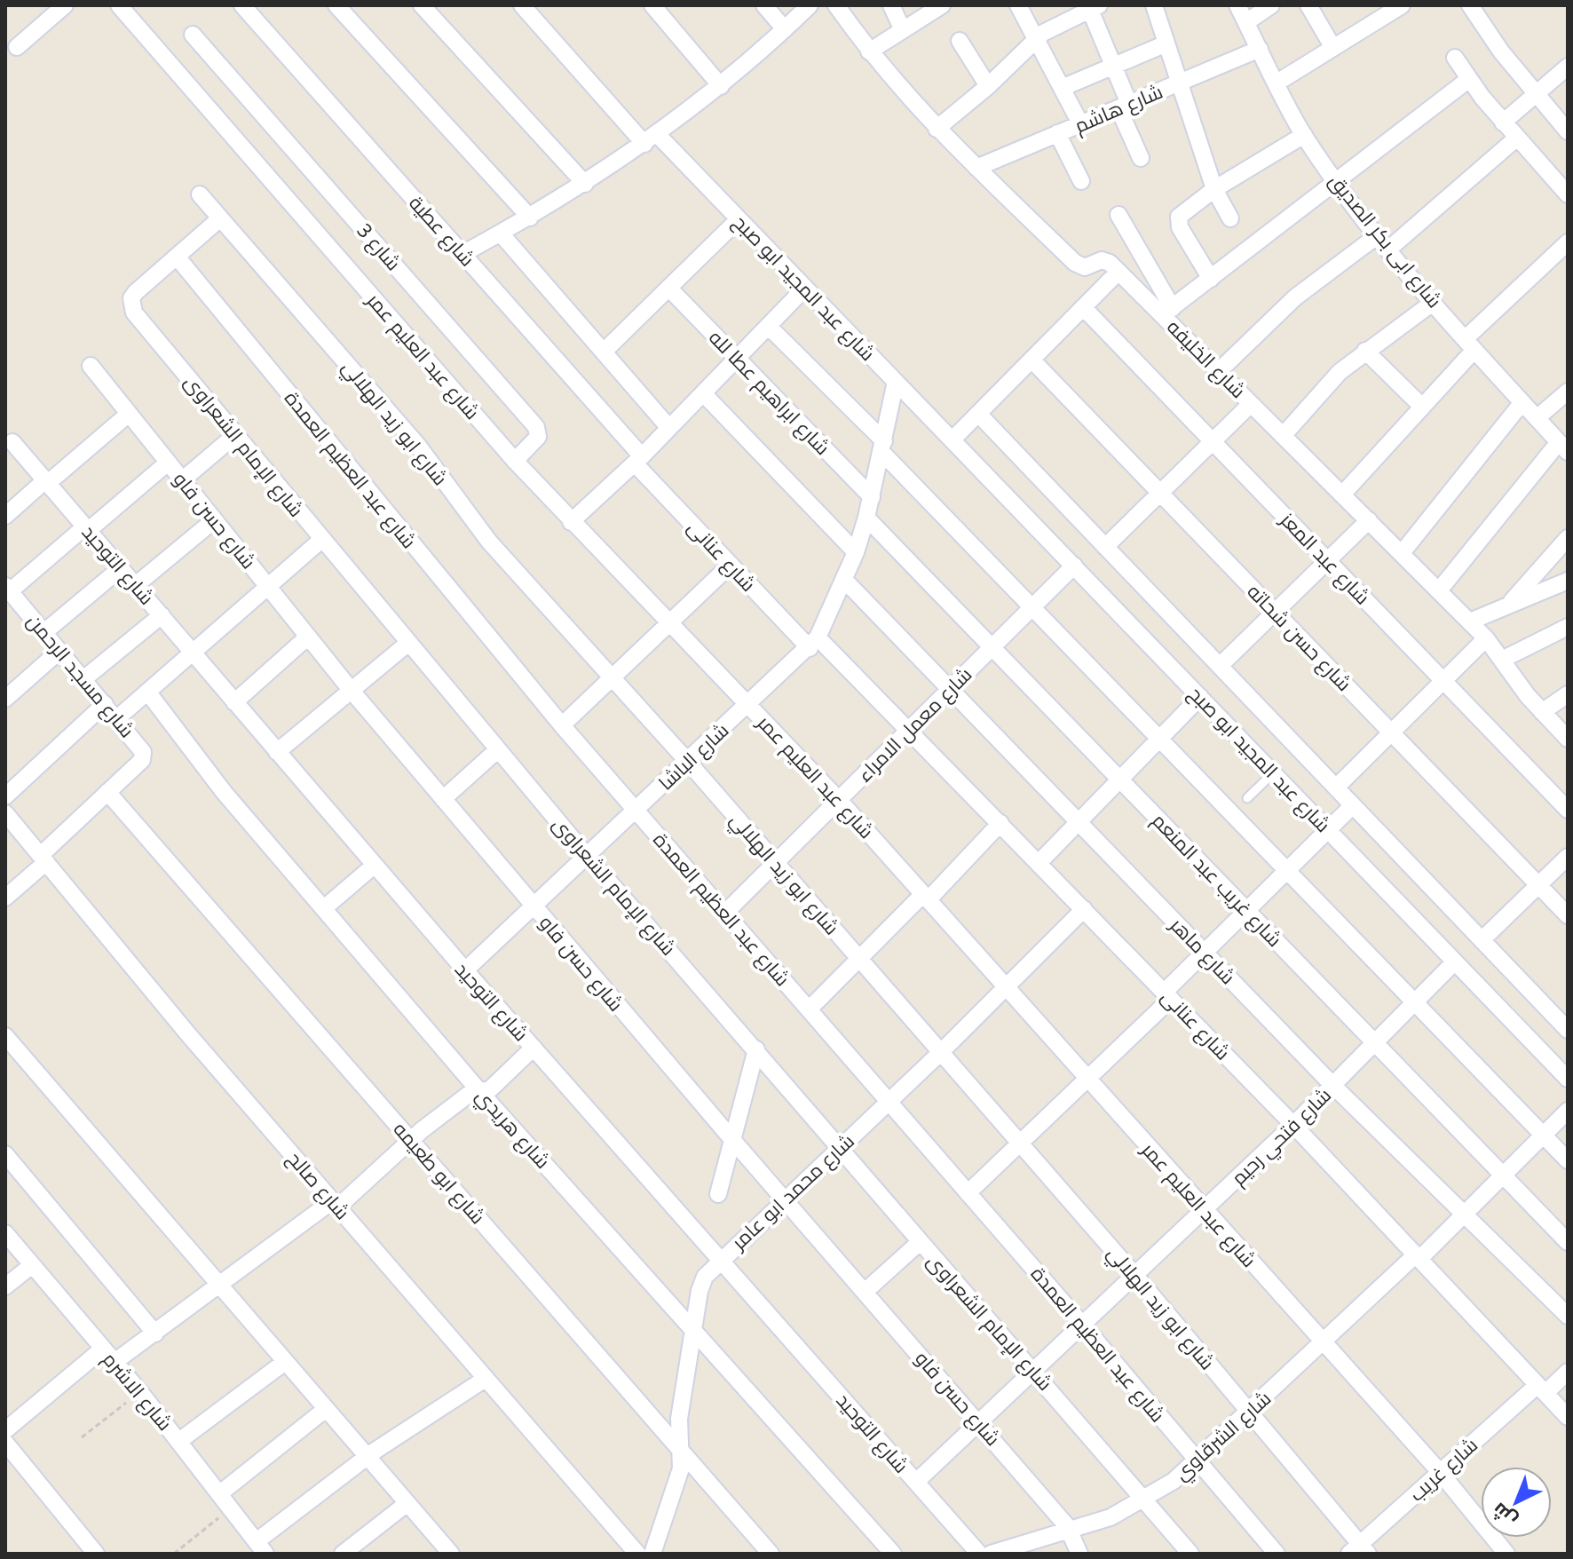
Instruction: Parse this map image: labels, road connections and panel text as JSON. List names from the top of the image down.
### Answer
{
  "streets": {
    "street": [
      "شارع هاشم",
      "شارع عطية",
      "شارع ابى بكر الصديق",
      "شارع 3",
      "شارع عبد المجيد ابو صبح",
      "شارع عبد العليم عمر",
      "شارع الخليفه",
      "شارع ابراهيم عطا لله",
      "شارع ابو زيد الهلالي",
      "شارع الإمام الشعراوى",
      "شارع عبد العظيم العمدة",
      "شارع حسن فاو",
      "شارع عنانى",
      "شارع عبد المعز",
      "شارع التوحيد",
      "شارع حسن شحاته",
      "شارع مسجد الرحمن",
      "شارع معمل الامراء",
      "شارع الباشا",
      "شارع غريب عبد المنعم",
      "شارع ماهر",
      "شارع هريدي",
      "شارع فتحي رحيم",
      "شارع ابو طعيمه",
      "شارع صالح",
      "شارع محمد ابو عامر",
      "شارع الاشرم",
      "شارع الشرقاوي",
      "شارع غريب"
    ]
  },
  "crossings": [
    ["شارع هاشم", "شارع ابى بكر الصديق"],
    ["شارع عطية", "شارع عنانى"],
    ["شارع 3", "شارع عبد العليم عمر"],
    ["شارع عبد المجيد ابو صبح", "شارع معمل الامراء"],
    ["شارع عبد المجيد ابو صبح", "شارع الباشا"],
    ["شارع عبد المجيد ابو صبح", "شارع فتحي رحيم"],
    ["شارع عبد العليم عمر", "شارع معمل الامراء"],
    ["شارع عبد العليم عمر", "شارع الباشا"],
    ["شارع عبد العليم عمر", "شارع فتحي رحيم"],
    ["شارع عبد العليم عمر", "شارع محمد ابو عامر"],
    ["شارع عبد العليم عمر", "شارع الشرقاوي"],
    ["شارع عبد العليم عمر", "شارع غريب"],
    ["شارع ابراهيم عطا لله", "شارع الباشا"],
    ["شارع ابو زيد الهلالي", "شارع الإمام الشعراوى"],
    ["شارع ابو زيد الهلالي", "شارع معمل الامراء"],
    ["شارع ابو زيد الهلالي", "شارع الباشا"],
    ["شارع ابو زيد الهلالي", "شارع فتحي رحيم"],
    ["شارع ابو زيد الهلالي", "شارع محمد ابو عامر"],
    ["شارع ابو زيد الهلالي", "شارع الشرقاوي"],
    ["شارع ابو زيد الهلالي", "شارع غريب"],
    ["شارع الإمام الشعراوى", "شارع عبد العظيم العمدة"],
    ["شارع الإمام الشعراوى", "شارع الباشا"],
    ["شارع الإمام الشعراوى", "شارع فتحي رحيم"],
    ["شارع الإمام الشعراوى", "شارع محمد ابو عامر"],
    ["شارع الإمام الشعراوى", "شارع الشرقاوي"],
    ["شارع عبد العظيم العمدة", "شارع معمل الامراء"],
    ["شارع عبد العظيم العمدة", "شارع الباشا"],
    ["شارع عبد العظيم العمدة", "شارع فتحي رحيم"],
    ["شارع عبد العظيم العمدة", "شارع محمد ابو عامر"],
    ["شارع عبد العظيم العمدة", "شارع الشرقاوي"],
    ["شارع حسن فاو", "شارع الباشا"],
    ["شارع حسن فاو", "شارع فتحي رحيم"],
    ["شارع حسن فاو", "شارع محمد ابو عامر"],
    ["شارع حسن فاو", "شارع الشرقاوي"],
    ["شارع عنانى", "شارع معمل الامراء"],
    ["شارع عنانى", "شارع الباشا"],
    ["شارع عنانى", "شارع فتحي رحيم"],
    ["شارع عنانى", "شارع محمد ابو عامر"],
    ["شارع عنانى", "شارع الشرقاوي"],
    ["شارع عنانى", "شارع غريب"],
    ["شارع التوحيد", "شارع الباشا"],
    ["شارع التوحيد", "شارع فتحي رحيم"],
    ["شارع التوحيد", "شارع محمد ابو عامر"],
    ["شارع مسجد الرحمن", "شارع ابو طعيمه"],
    ["شارع مسجد الرحمن", "شارع صالح"],
    ["شارع معمل الامراء", "شارع غريب عبد المنعم"],
    ["شارع معمل الامراء", "شارع ماهر"],
    ["شارع الباشا", "شارع غريب عبد المنعم"],
    ["شارع الباشا", "شارع ماهر"],
    ["شارع غريب عبد المنعم", "شارع فتحي رحيم"],
    ["شارع غريب عبد المنعم", "شارع الشرقاوي"],
    ["شارع ماهر", "شارع فتحي رحيم"],
    ["شارع ماهر", "شارع الشرقاوي"],
    ["شارع هريدي", "شارع محمد ابو عامر"],
    ["شارع ابو طعيمه", "شارع محمد ابو عامر"]
  ],
  "north": "bottom left"
}
